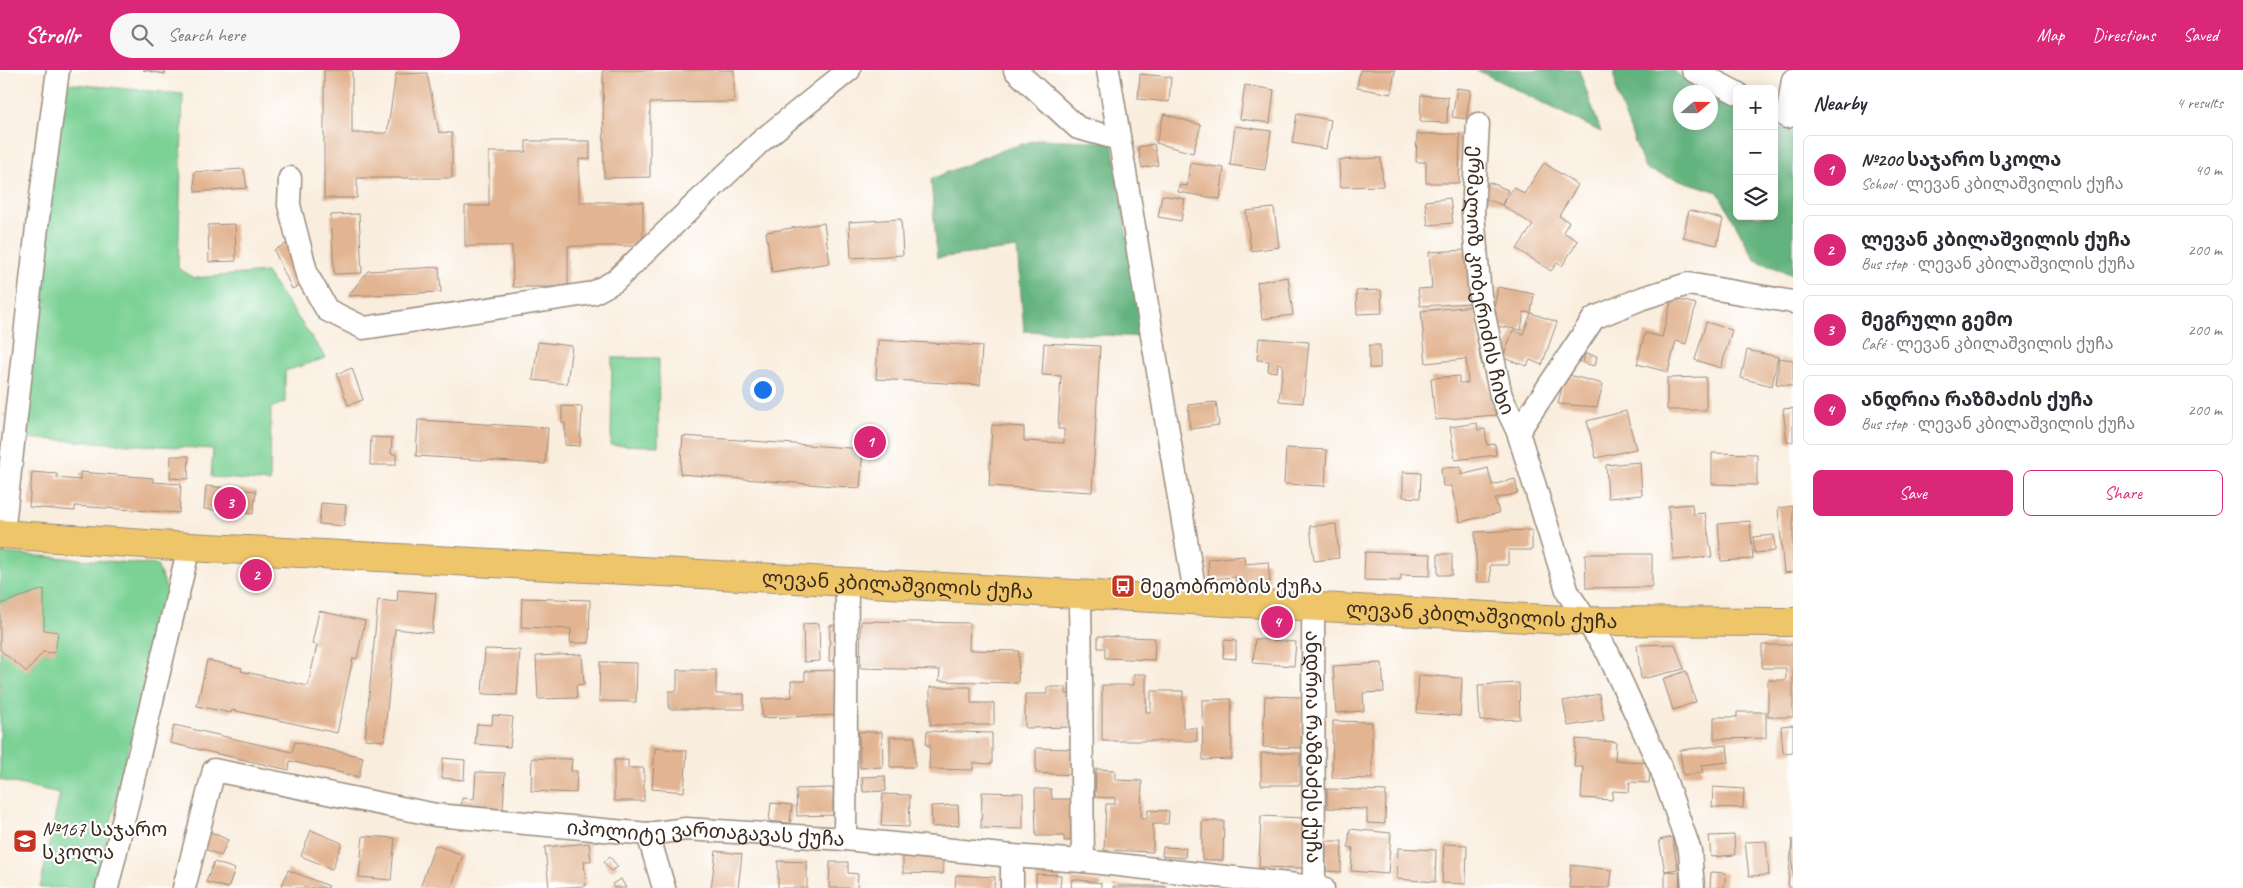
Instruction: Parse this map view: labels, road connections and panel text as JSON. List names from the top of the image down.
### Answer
{
  "streets": {
    "main road": ["ლევან კბილაშვილის ქუჩა"],
    "street": ["ერმალოზ კობერიძის ჩიხი", "ანდრია რაზმაძეს ქუჩა", "იპოლიტე ვართაგავას ქუჩა"]
  },
  "crossings": [
    ["ერმალოზ კობერიძის ჩიხი", "ლევან კბილაშვილის ქუჩა"],
    ["ლევან კბილაშვილის ქუჩა", "ანდრია რაზმაძეს ქუჩა"],
    ["ანდრია რაზმაძეს ქუჩა", "იპოლიტე ვართაგავას ქუჩა"]
  ],
  "places": {
    "bus stop": ["მეგობრობის ქუჩა"],
    "school or university": ["№167 საჯარო სკოლა"]
  },
  "north": "right",
  "page": {
    "header": "Strollr",
    "search": "Search here",
    "nav": ["Map", "Directions", "Saved"],
    "heading": ["Nearby", "4 results"],
    "map_buttons": ["+", "−"],
    "list": [
      {
        "mark": "1",
        "name": "№200 საჯარო სკოლა",
        "note": "School · ლევან კბილაშვილის ქუჩა",
        "value": "40 m"
      },
      {
        "mark": "2",
        "name": "ლევან კბილაშვილის ქუჩა",
        "note": "Bus stop · ლევან კბილაშვილის ქუჩა",
        "value": "200 m"
      },
      {
        "mark": "3",
        "name": "მეგრული გემო",
        "note": "Café · ლევან კბილაშვილის ქუჩა",
        "value": "200 m"
      },
      {
        "mark": "4",
        "name": "ანდრია რაზმაძის ქუჩა",
        "note": "Bus stop · ლევან კბილაშვილის ქუჩა",
        "value": "200 m"
      }
    ],
    "pins": [
      "1",
      "3",
      "2",
      "4"
    ],
    "buttons": ["Save", "Share"]
  }
}
